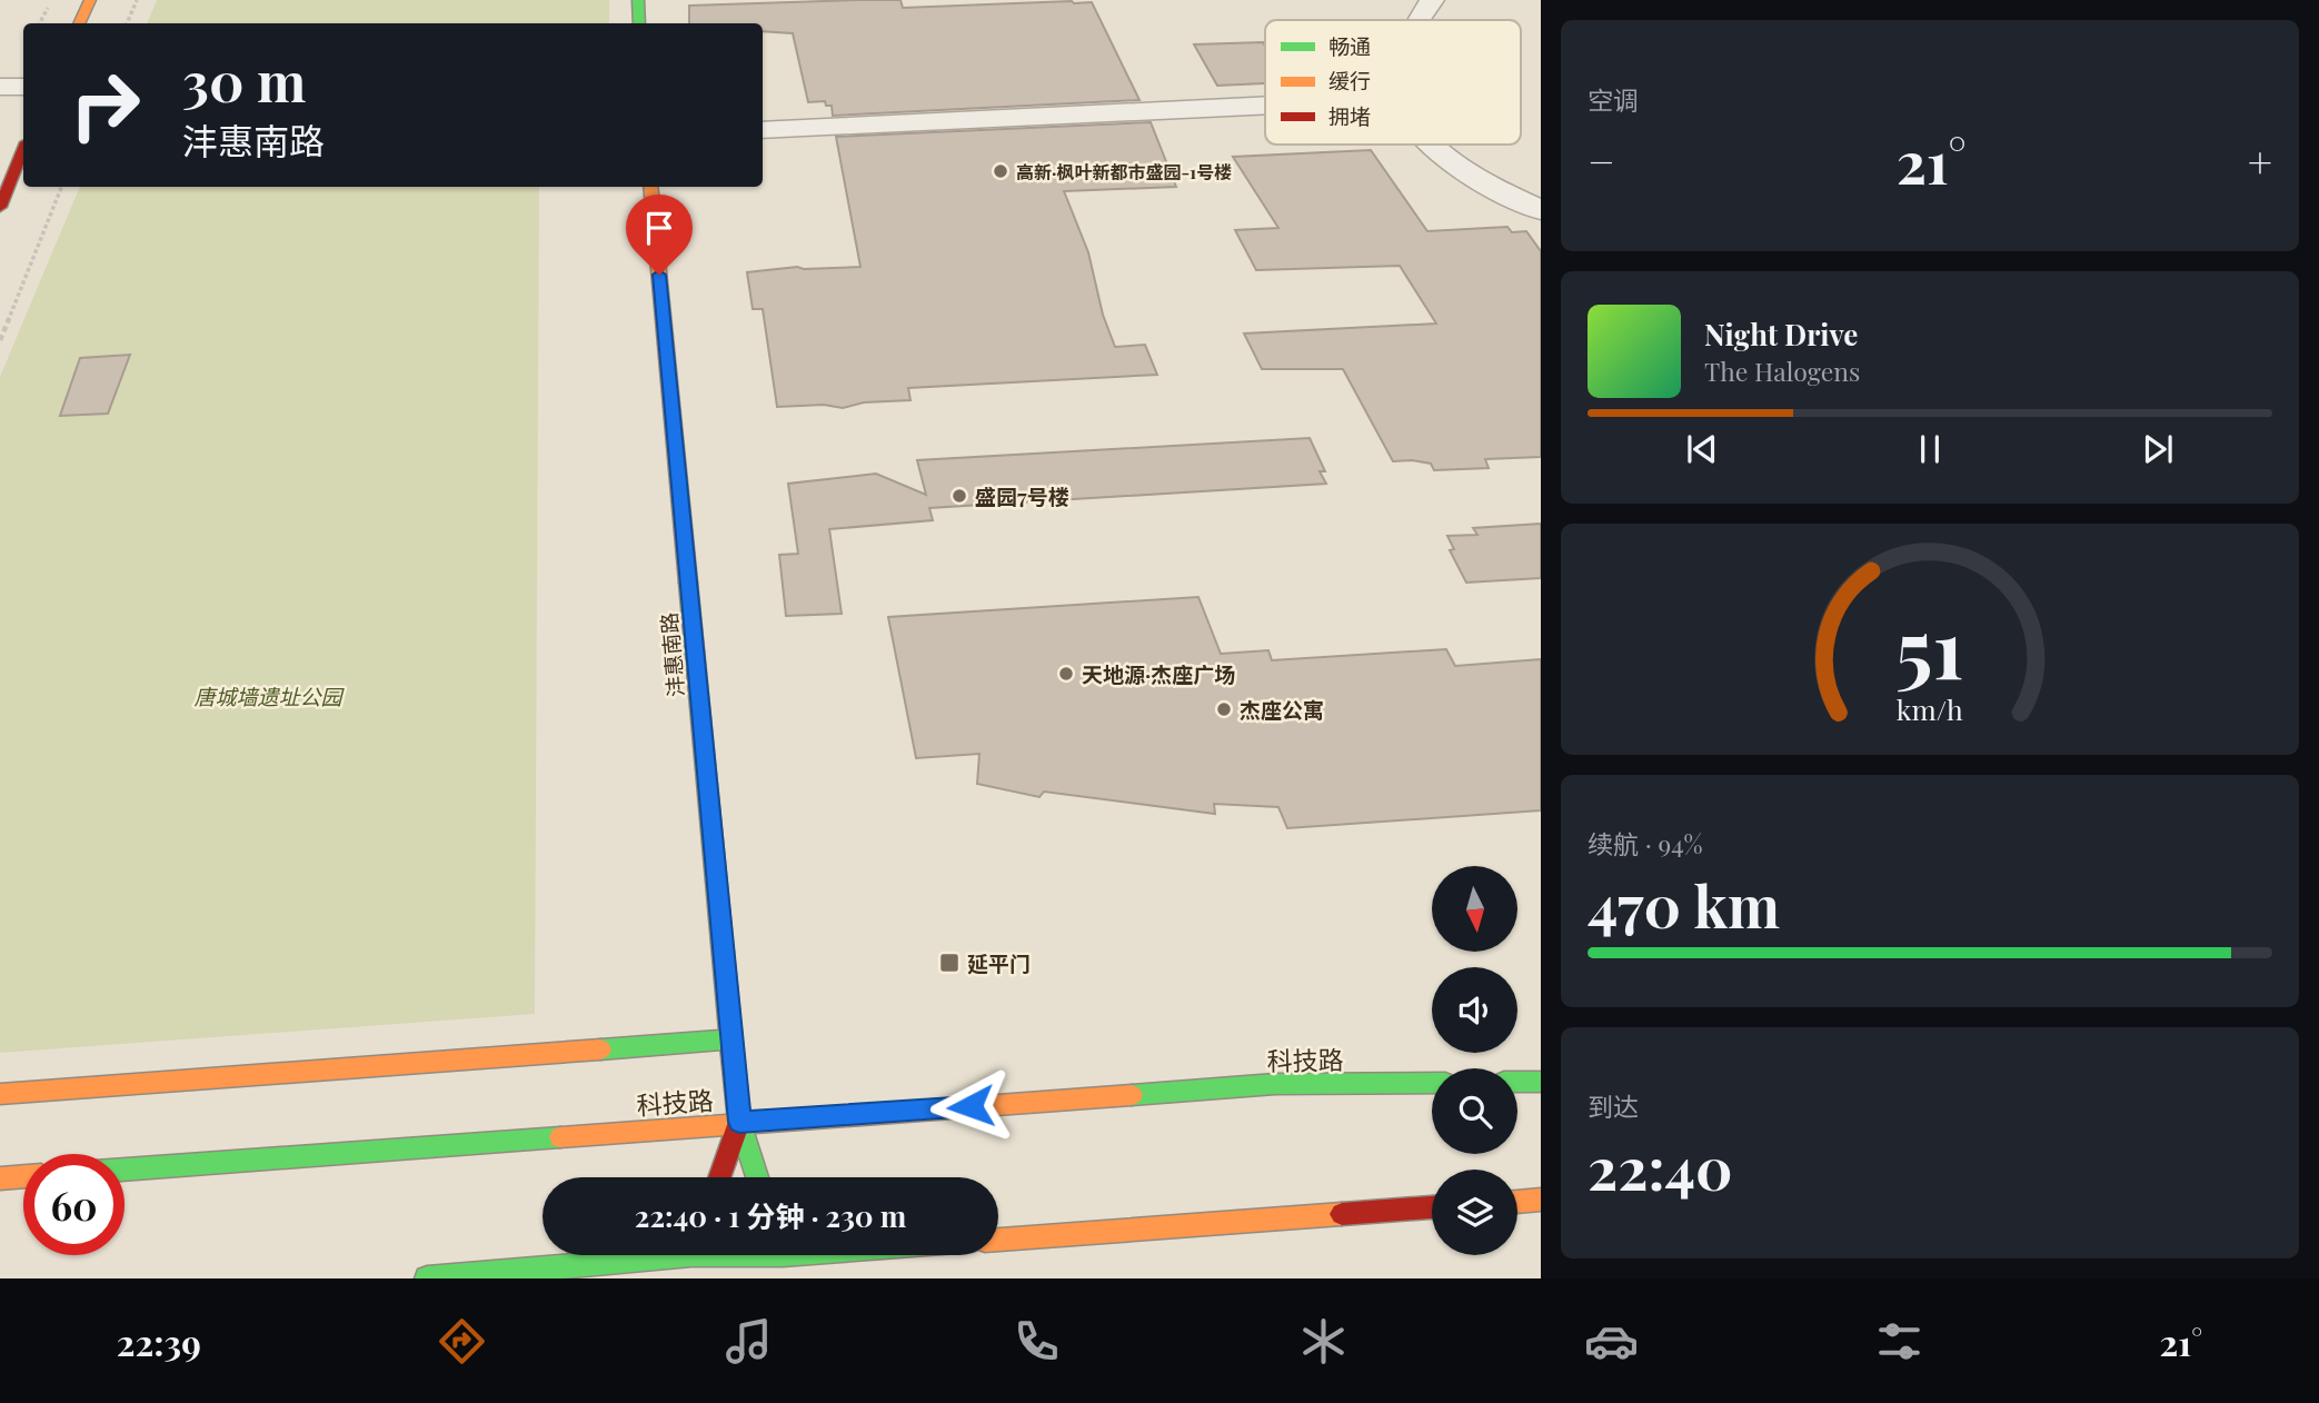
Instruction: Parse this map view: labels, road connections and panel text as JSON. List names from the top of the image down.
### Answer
{
  "streets": {
    "main road": ["沣惠南路", "科技路"]
  },
  "crossings": [
    ["沣惠南路", "科技路"]
  ],
  "parks": ["唐城墙遗址公园"],
  "places": {
    "other": [
      "高新·枫叶新都市盛园-1号楼",
      "盛园7号楼",
      "天地源·杰座广场",
      "杰座公寓"
    ],
    "transit": ["延平门"]
  },
  "legend": ["畅通", "缓行", "拥堵"],
  "north": "bottom",
  "page": {
    "tile": [
      "空调",
      ["续航 · 94%", "470 km"],
      ["到达", "22:40"]
    ],
    "turn": ["30 m", "沣惠南路"],
    "heat": ["−", "21°", "+"],
    "song": ["Night Drive", "The Halogens"],
    "limit": "60",
    "trip": "22:40 · 1 分钟 · 230 m",
    "tabs": ["22:39", "21°"],
    "gauge": ["51", "km/h"]
  }
}
